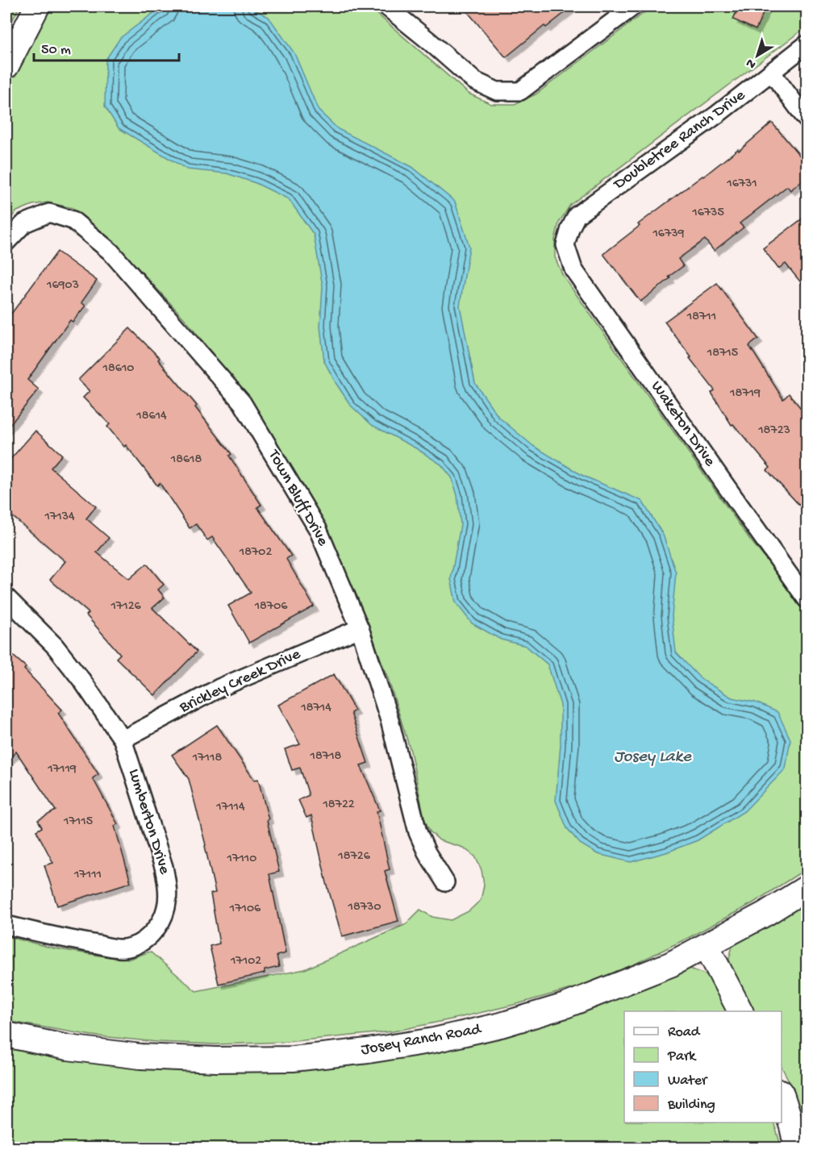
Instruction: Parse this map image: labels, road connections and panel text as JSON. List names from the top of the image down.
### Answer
{
  "streets": {
    "street": [
      "Doubletree Ranch Drive",
      "Waketon Drive",
      "Town Bluff Drive",
      "Brickley Creek Drive",
      "Lumberton Drive",
      "Josey Ranch Road"
    ]
  },
  "crossings": [
    ["Doubletree Ranch Drive", "Waketon Drive"],
    ["Town Bluff Drive", "Brickley Creek Drive"],
    ["Brickley Creek Drive", "Lumberton Drive"]
  ],
  "water": ["Josey Lake"],
  "house_numbers": [
    "16731",
    "16735",
    "16739",
    "16903",
    "18711",
    "18715",
    "18610",
    "18719",
    "18614",
    "18723",
    "18618",
    "17134",
    "18702",
    "17126",
    "18706",
    "18714",
    "18718",
    "17118",
    "17119",
    "18722",
    "17114",
    "17115",
    "18726",
    "17110",
    "17111",
    "18730",
    "17106",
    "17102"
  ],
  "legend": [
    "Road",
    "Park",
    "Water",
    "Building"
  ],
  "scale_bar": "50 m",
  "north": "bottom left"
}
